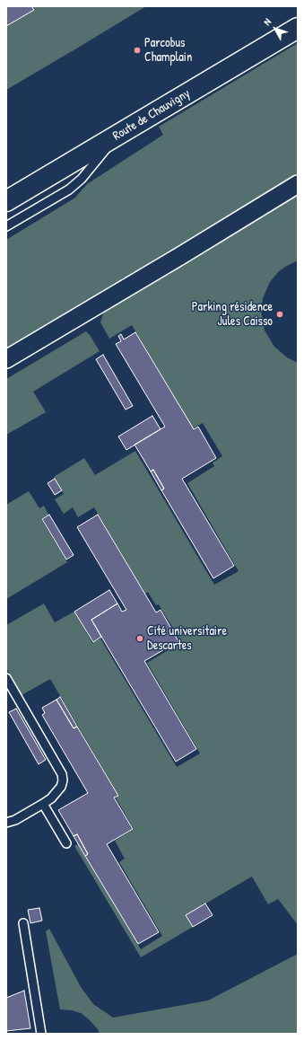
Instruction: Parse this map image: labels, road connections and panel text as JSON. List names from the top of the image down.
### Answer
{
  "streets": {
    "main road": ["Route de Chauvigny"]
  },
  "places": ["Parcobus Champlain", "Parking résidence Jules Caisso", "Cité universitaire Descartes"],
  "north": "top left"
}
